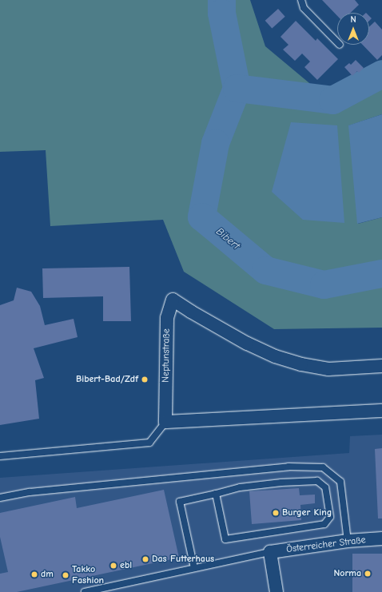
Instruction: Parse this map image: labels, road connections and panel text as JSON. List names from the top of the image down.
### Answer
{
  "streets": {
    "street": ["Neptunstraße", "Österreicher Straße"]
  },
  "water": ["Bibert"],
  "places": [
    "Bibert-Bad/Zdf",
    "Burger King",
    "Das Futterhaus",
    "ebl",
    "Norma",
    "dm",
    "Takko Fashion"
  ],
  "north": "top"
}
